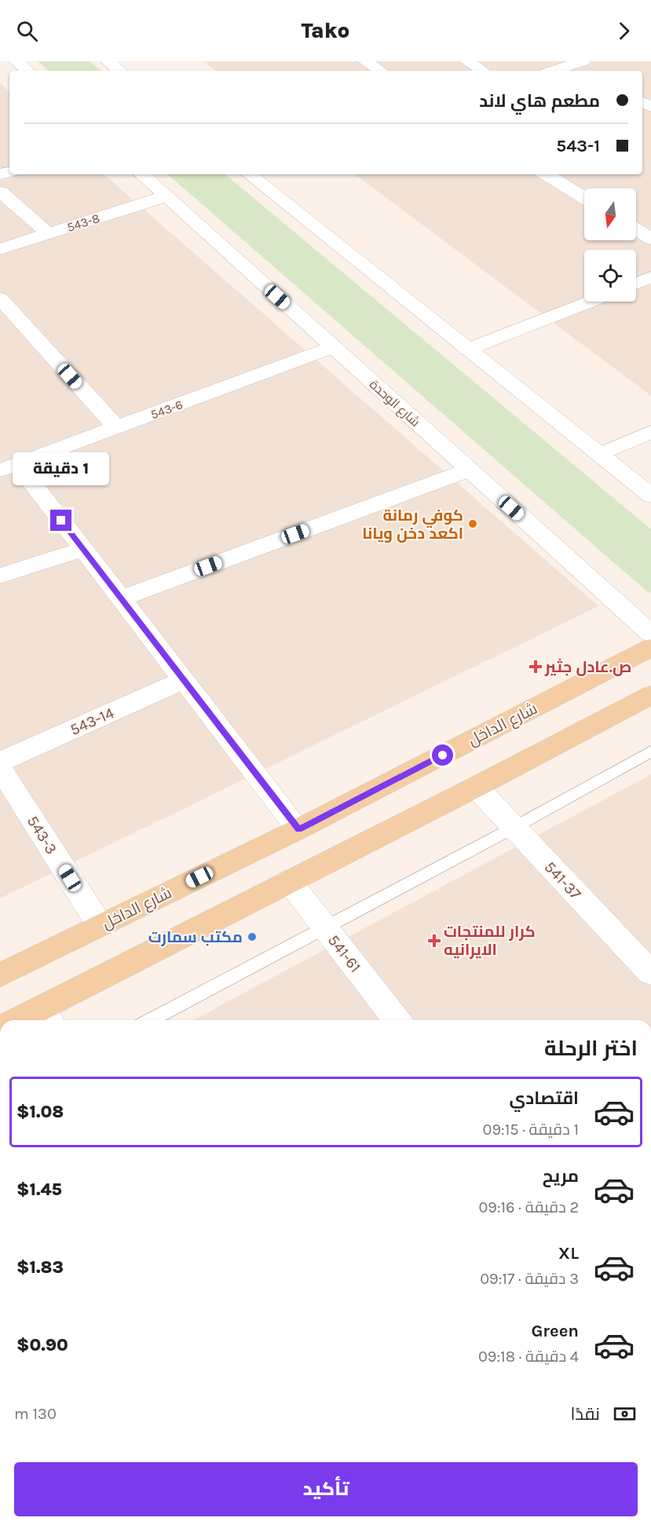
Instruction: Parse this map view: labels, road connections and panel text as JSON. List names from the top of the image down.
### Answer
{
  "streets": {
    "main road": ["شارع الداخل"],
    "street": [
      "543-8",
      "شارع الوحدة",
      "543-6",
      "543-14",
      "543-3",
      "541-37",
      "541-61"
    ]
  },
  "crossings": [
    ["543-8", "شارع الوحدة"],
    ["شارع الوحدة", "543-6"],
    ["شارع الداخل", "543-3"]
  ],
  "places": {
    "other": ["كوفي رمانة اكعد دخن ويانا", "مكتب سمارت"],
    "health": ["ص.عادل جثير", "كرار للمنتجات الايرانيه"]
  },
  "north": "bottom",
  "page": {
    "header": "Tako",
    "banner": ["مطعم هاي لاند", "543-1"],
    "bubble": "1 دقيقة",
    "heading": "اختر الرحلة",
    "list": [
      {
        "name": "اقتصادي",
        "note": "1 دقيقة · 09:15",
        "value": "$1.08"
      },
      {
        "name": "مريح",
        "note": "2 دقيقة · 09:16",
        "value": "$1.45"
      },
      {
        "name": "XL",
        "note": "3 دقيقة · 09:17",
        "value": "$1.83"
      },
      {
        "name": "Green",
        "note": "4 دقيقة · 09:18",
        "value": "$0.90"
      }
    ],
    "pay": ["نقدًا", "130 m"],
    "buttons": "تأكيد"
  }
}
